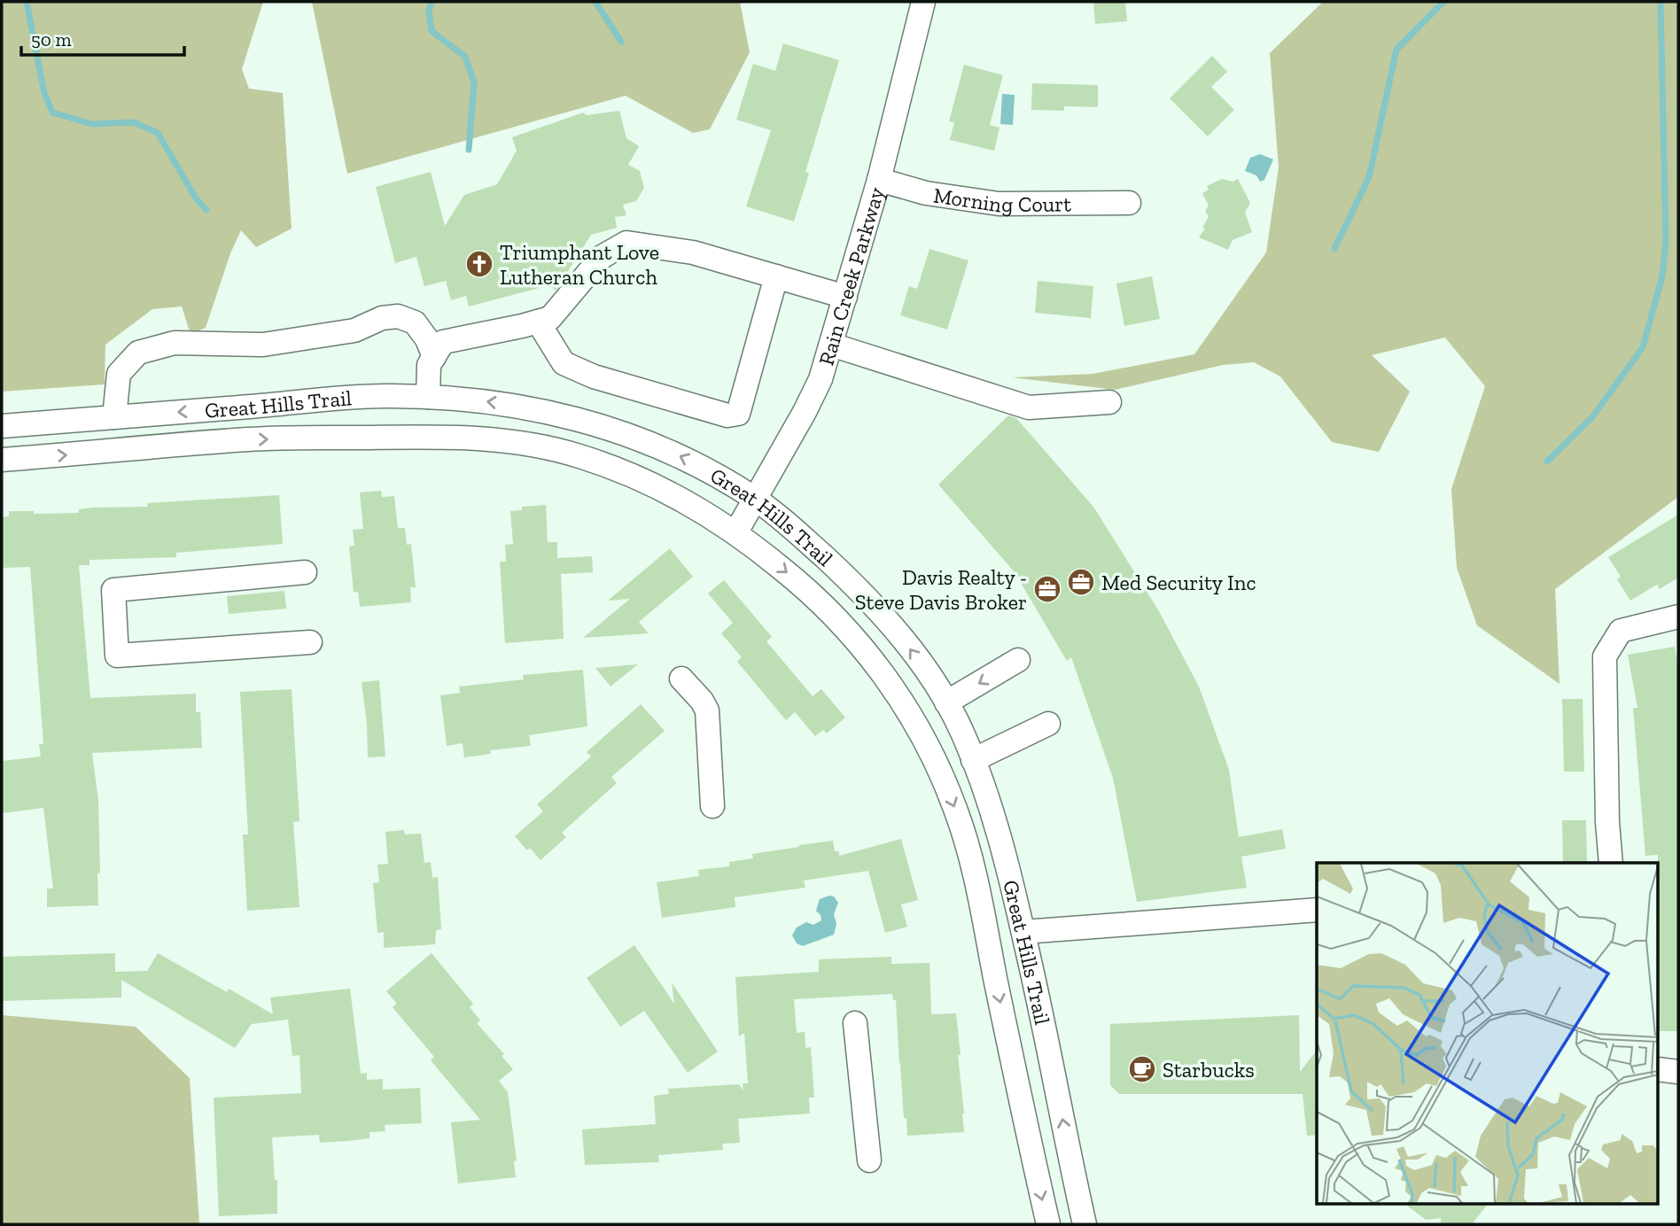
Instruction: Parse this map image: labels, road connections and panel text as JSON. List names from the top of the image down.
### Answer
{
  "streets": {
    "street": ["Morning Court", "Rain Creek Parkway", "Great Hills Trail"]
  },
  "crossings": [
    ["Morning Court", "Rain Creek Parkway"],
    ["Rain Creek Parkway", "Great Hills Trail"]
  ],
  "places": {
    "church": ["Triumphant Love Lutheran Church"],
    "office": ["Med Security Inc", "Davis Realty - Steve Davis Broker"],
    "cafe": ["Starbucks"]
  },
  "scale_bar": "50 m"
}
